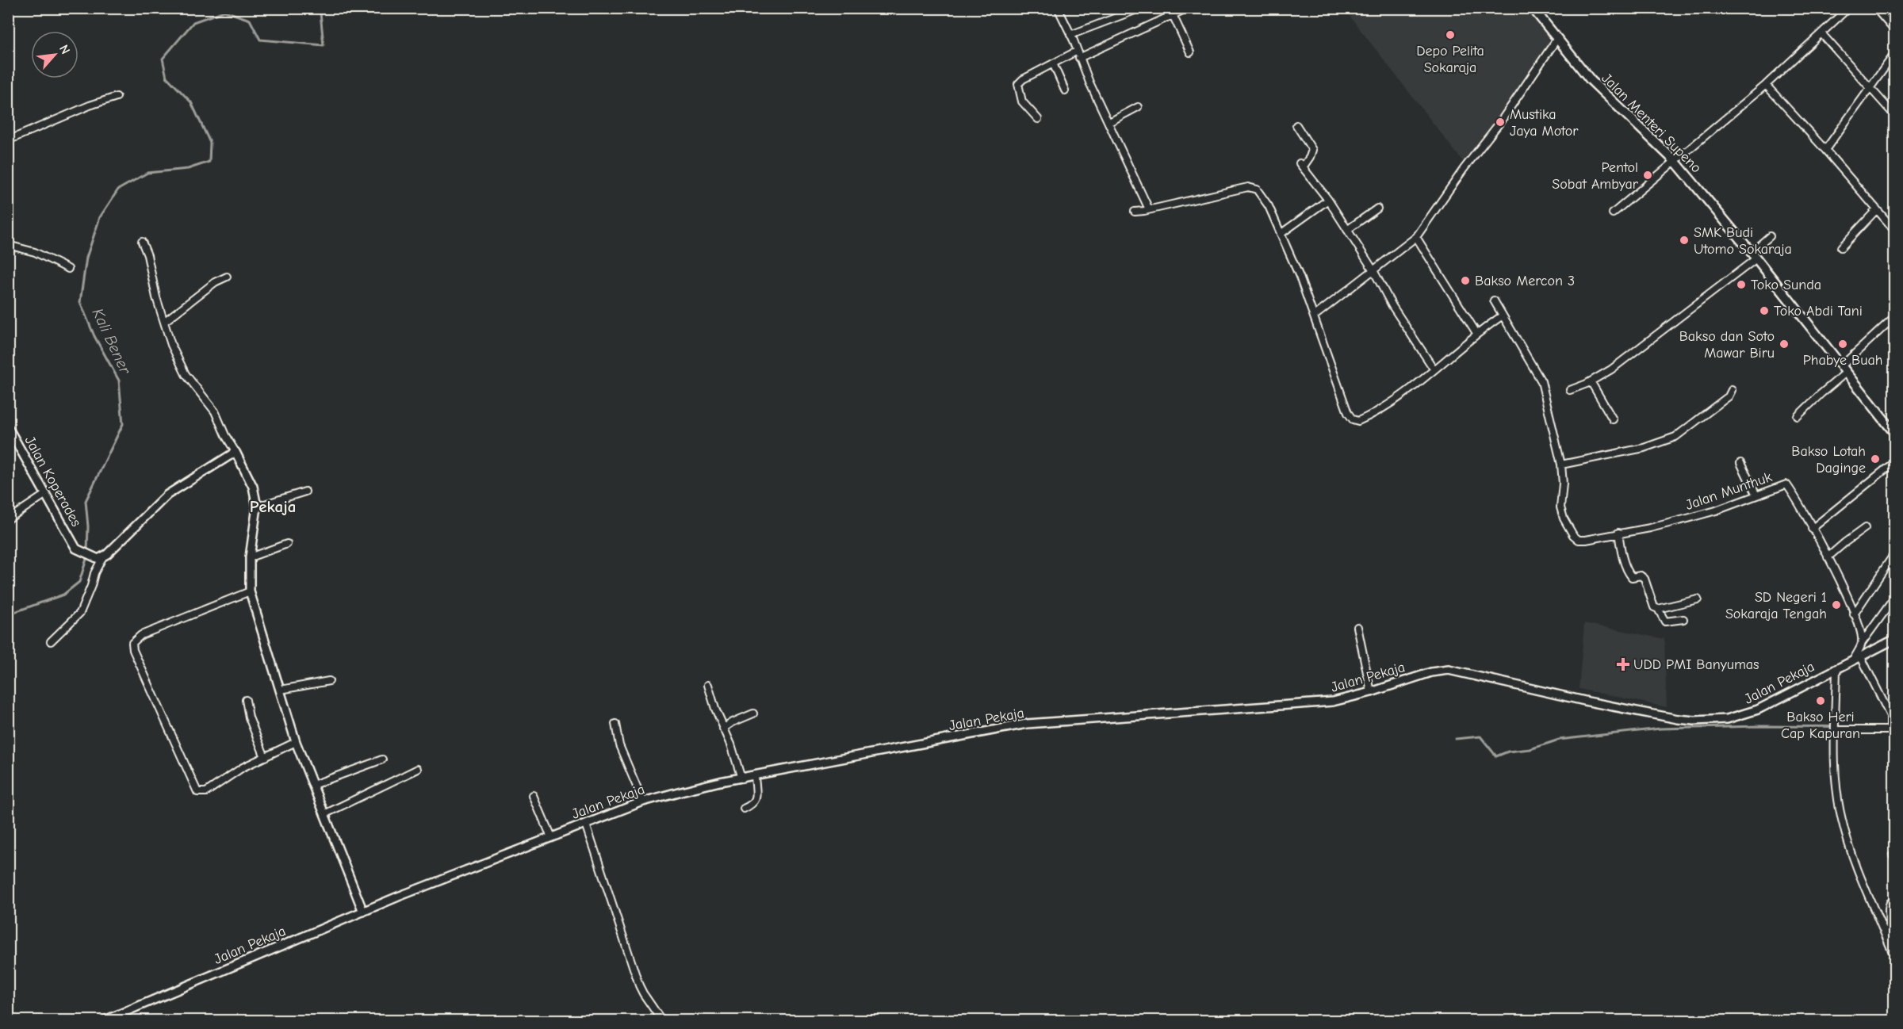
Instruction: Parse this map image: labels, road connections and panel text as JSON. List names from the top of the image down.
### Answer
{
  "streets": {
    "main road": ["Jalan Menteri Supeno"],
    "street": ["Jalan Koperades", "Jalan Munthuk", "Jalan Pekaja"]
  },
  "districts": ["Pekaja"],
  "water": ["Kali Bener"],
  "places": {
    "other": [
      "Depo Pelita Sokaraja",
      "Mustika Jaya Motor",
      "Pentol Sobat Ambyar",
      "SMK Budi Utomo Sokaraja",
      "Bakso Mercon 3",
      "Toko Sunda",
      "Toko Abdi Tani",
      "Bakso dan Soto Mawar Biru",
      "Phabye Buah",
      "Bakso Lotah Daginge",
      "SD Negeri 1 Sokaraja Tengah",
      "Bakso Heri Cap Kapuran"
    ],
    "health": ["UDD PMI Banyumas"]
  },
  "north": "top right"
}
